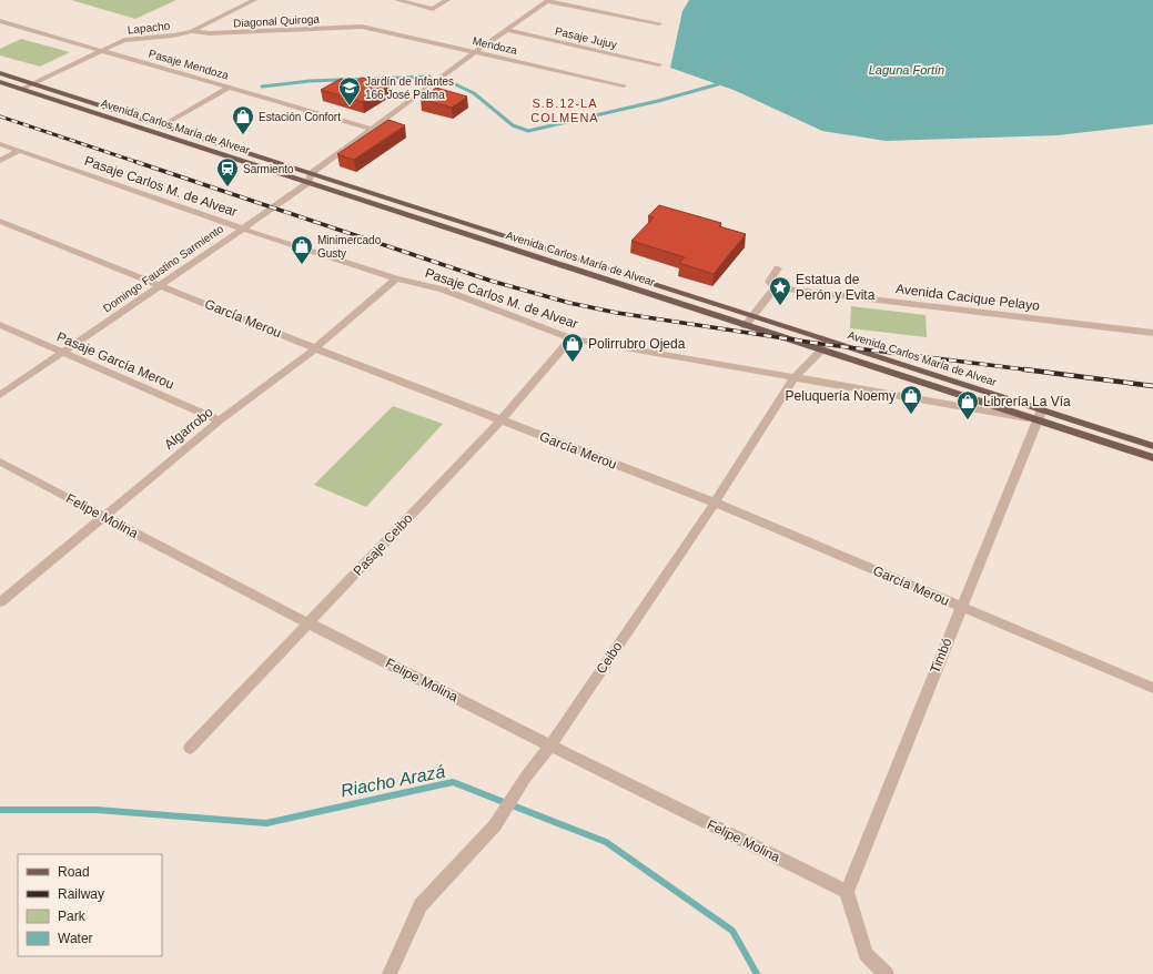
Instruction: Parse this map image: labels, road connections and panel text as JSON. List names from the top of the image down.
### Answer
{
  "streets": {
    "main road": ["Avenida Carlos María de Alvear"],
    "street": [
      "Diagonal Quiroga",
      "Lapacho",
      "Pasaje Jujuy",
      "Mendoza",
      "Pasaje Mendoza",
      "Pasaje Carlos M. de Alvear",
      "Domingo Faustino Sarmiento",
      "Avenida Cacique Pelayo",
      "García Merou",
      "Pasaje García Merou",
      "Algarrobo",
      "Felipe Molina",
      "Pasaje Ceibo",
      "Timbó",
      "Ceibo"
    ]
  },
  "crossings": [
    ["Diagonal Quiroga", "Lapacho"],
    ["Diagonal Quiroga", "Mendoza"],
    ["Lapacho", "Pasaje Mendoza"],
    ["Lapacho", "Avenida Carlos María de Alvear"],
    ["Pasaje Jujuy", "Domingo Faustino Sarmiento"],
    ["Mendoza", "Domingo Faustino Sarmiento"],
    ["Pasaje Mendoza", "Domingo Faustino Sarmiento"],
    ["Avenida Carlos María de Alvear", "Pasaje Carlos M. de Alvear"],
    ["Avenida Carlos María de Alvear", "Domingo Faustino Sarmiento"],
    ["Avenida Carlos María de Alvear", "Timbó"],
    ["Avenida Carlos María de Alvear", "Ceibo"],
    ["Pasaje Carlos M. de Alvear", "Domingo Faustino Sarmiento"],
    ["Pasaje Carlos M. de Alvear", "Algarrobo"],
    ["Pasaje Carlos M. de Alvear", "Pasaje Ceibo"],
    ["Pasaje Carlos M. de Alvear", "Timbó"],
    ["Pasaje Carlos M. de Alvear", "Ceibo"],
    ["Domingo Faustino Sarmiento", "García Merou"],
    ["Domingo Faustino Sarmiento", "Pasaje García Merou"],
    ["García Merou", "Algarrobo"],
    ["García Merou", "Pasaje Ceibo"],
    ["García Merou", "Timbó"],
    ["García Merou", "Ceibo"],
    ["Pasaje García Merou", "Algarrobo"],
    ["Algarrobo", "Felipe Molina"],
    ["Felipe Molina", "Pasaje Ceibo"],
    ["Felipe Molina", "Timbó"],
    ["Felipe Molina", "Ceibo"]
  ],
  "districts": ["S.B.12-LA COLMENA"],
  "water": ["Laguna Fortín", "Riacho Arazá"],
  "places": {
    "school or university": ["Jardín de Infantes 166 José Palma"],
    "shop": [
      "Estación Confort",
      "Minimercado Gusty",
      "Polirrubro Ojeda",
      "Peluquería Noemy",
      "Librería La Vía"
    ],
    "station": ["Sarmiento"],
    "place": ["Estatua de Perón y Evita"]
  },
  "legend": [
    "Road",
    "Railway",
    "Park",
    "Water"
  ]
}
